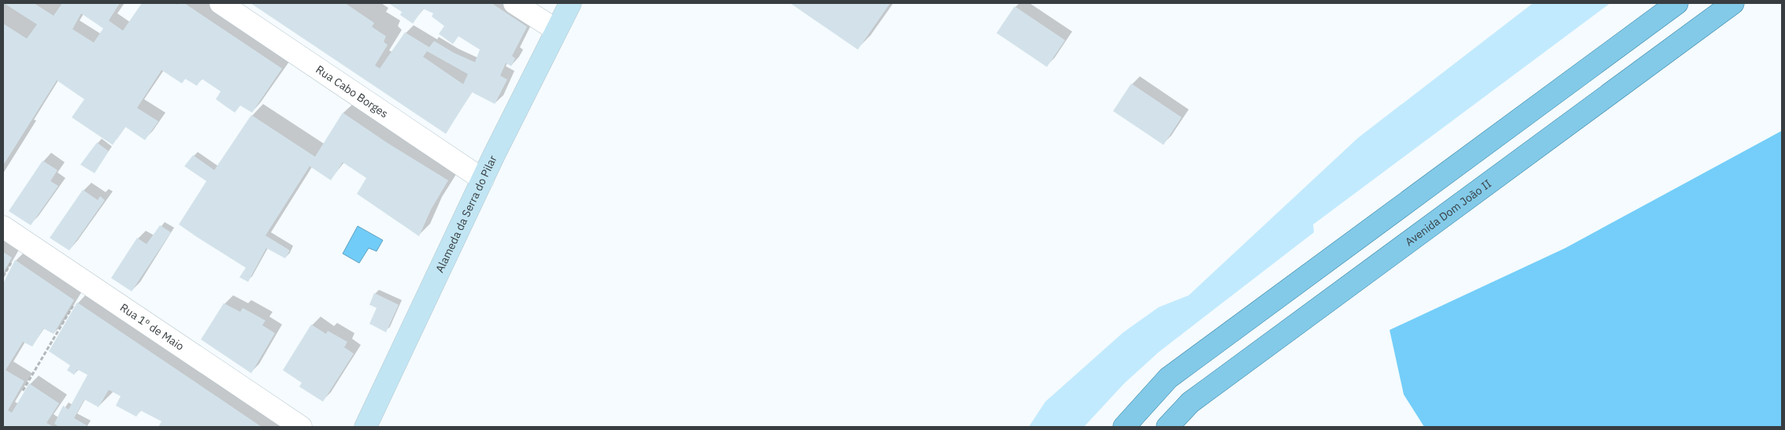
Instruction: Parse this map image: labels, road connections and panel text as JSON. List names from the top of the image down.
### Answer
{
  "streets": {
    "main road": ["Avenida Dom João II"],
    "street": ["Rua Cabo Borges", "Alameda da Serra do Pilar", "Rua 1º de Maio"]
  },
  "crossings": [
    ["Rua Cabo Borges", "Alameda da Serra do Pilar"]
  ]
}
